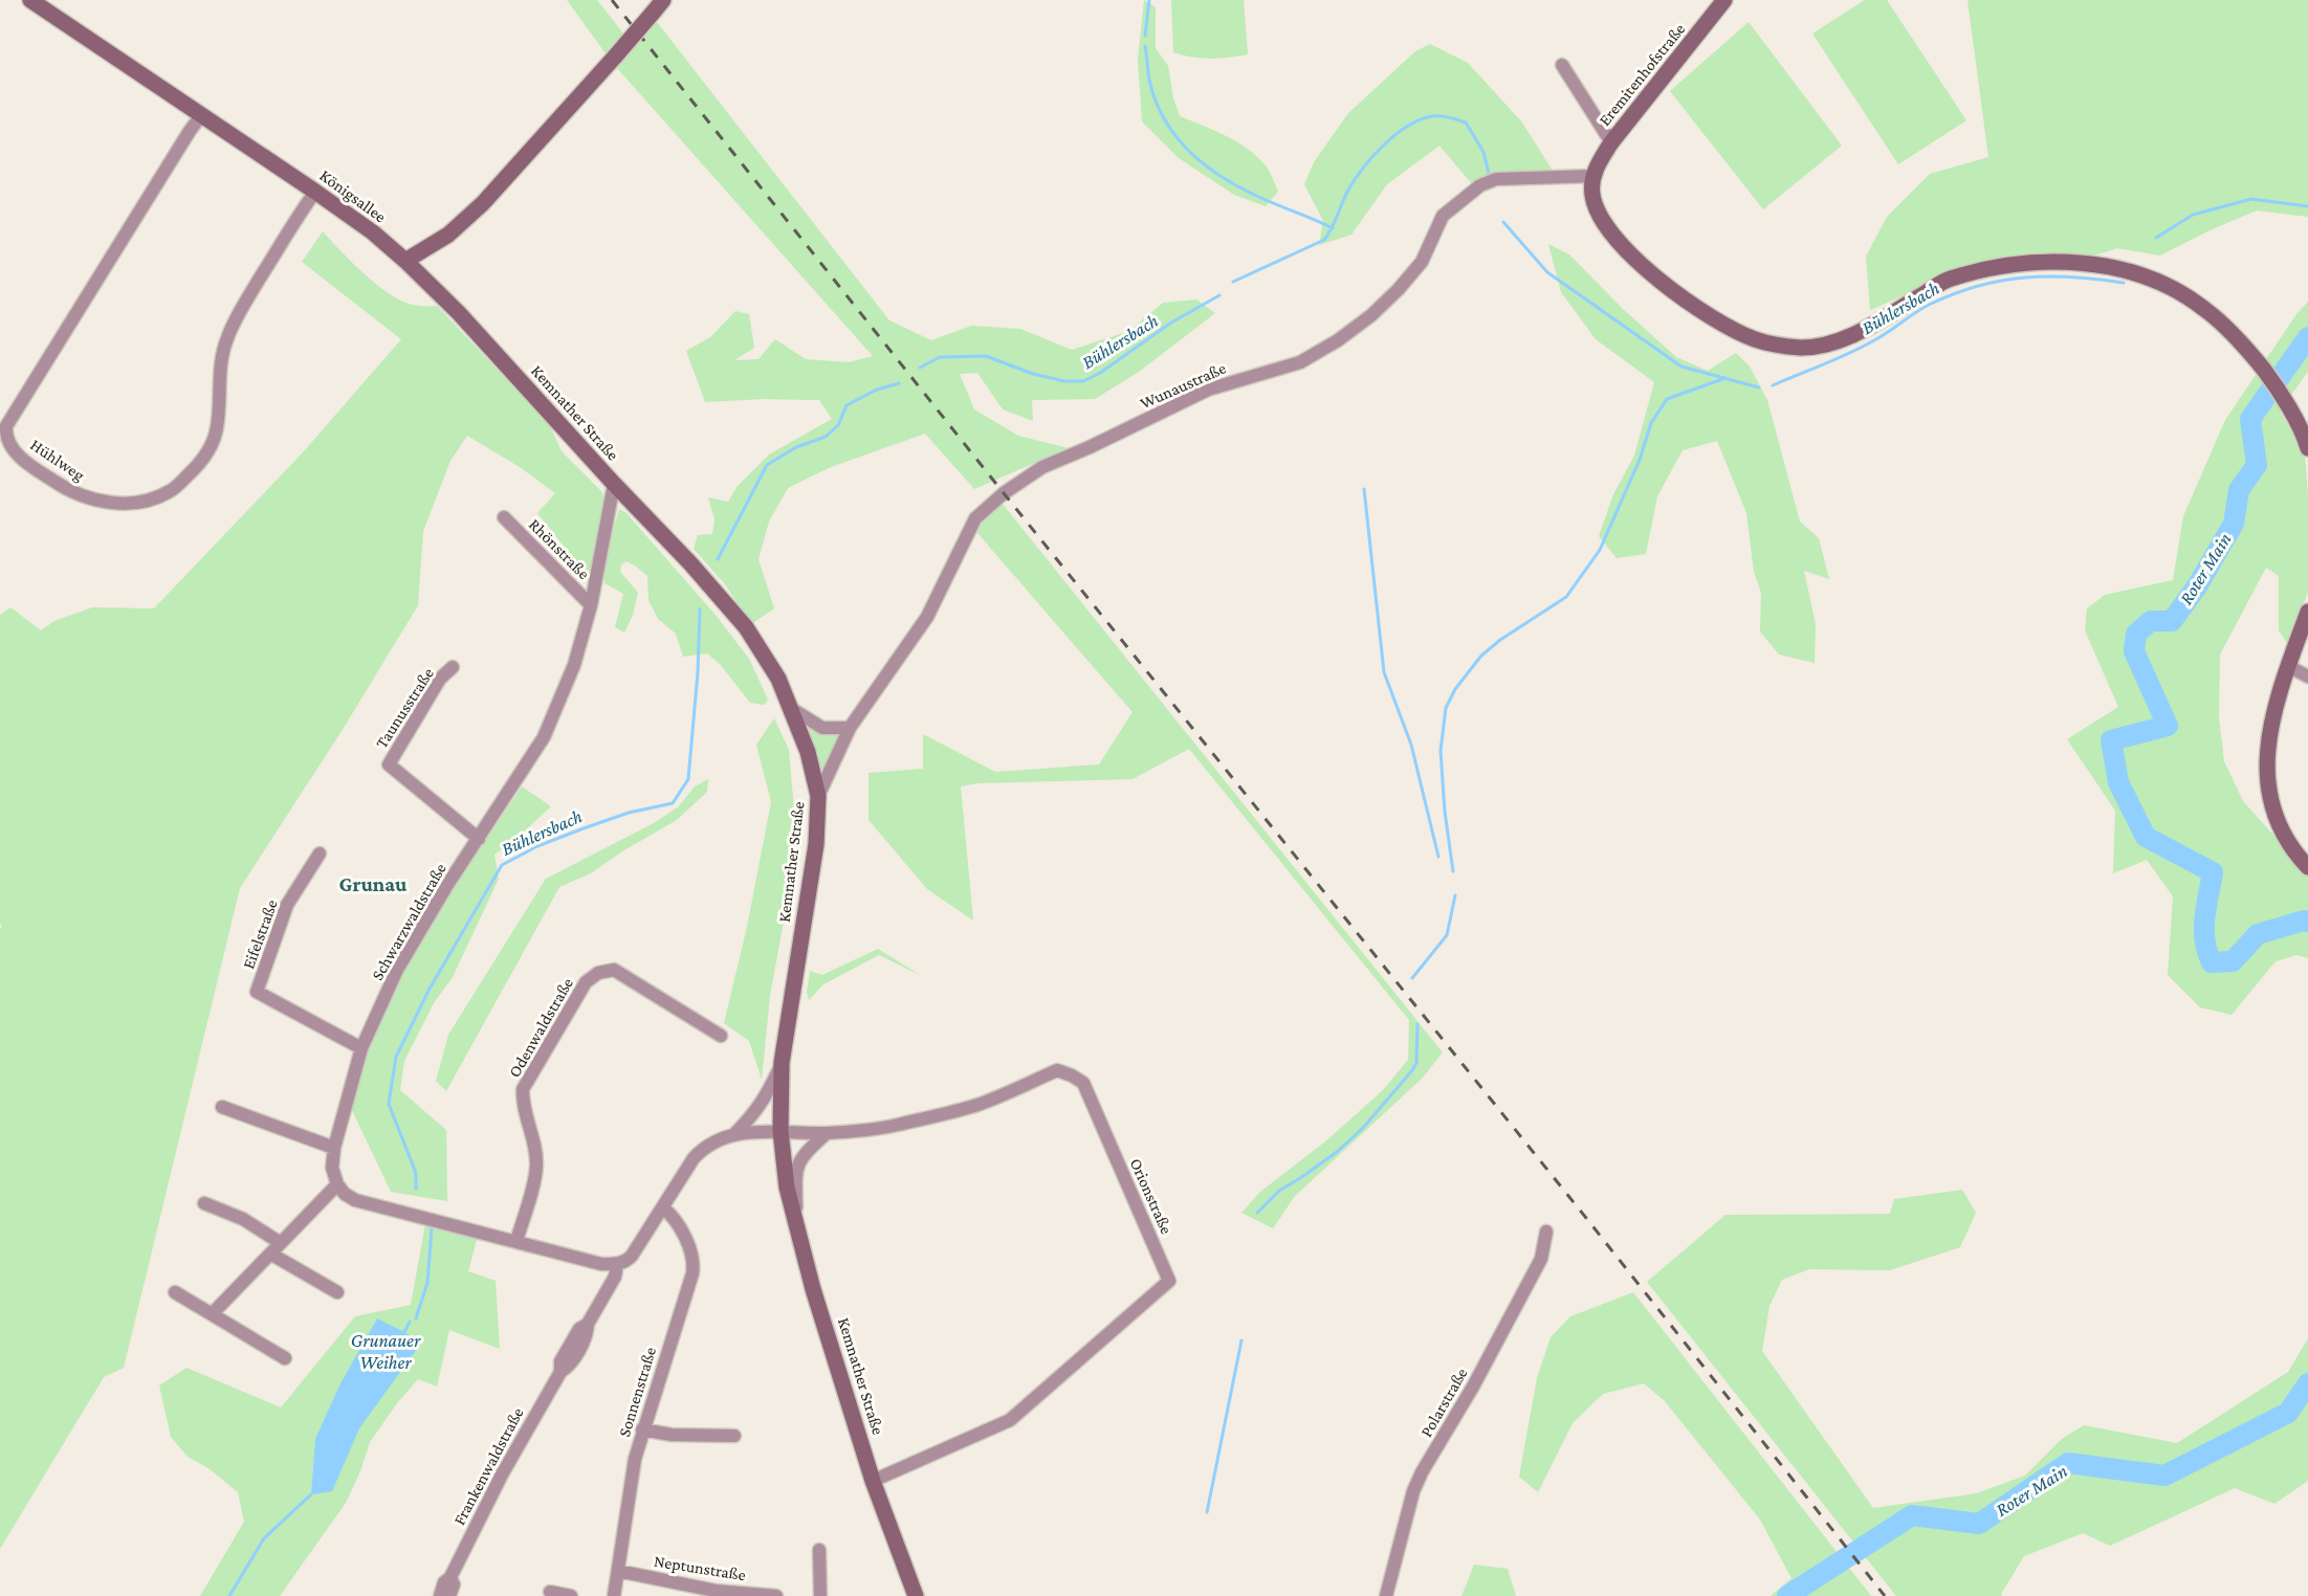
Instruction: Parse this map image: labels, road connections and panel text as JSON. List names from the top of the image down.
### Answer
{
  "streets": {
    "main road": ["Eremitenhofstraße", "Königsallee", "Kemnather Straße"],
    "street": [
      "Wunaustraße",
      "Hühlweg",
      "Rhönstraße",
      "Taunusstraße",
      "Schwarzwaldstraße",
      "Eifelstraße",
      "Odenwaldstraße",
      "Orionstraße",
      "Sonnenstraße",
      "Polarstraße",
      "Frankenwaldstraße",
      "Neptunstraße"
    ]
  },
  "crossings": [
    ["Eremitenhofstraße", "Wunaustraße"],
    ["Königsallee", "Kemnather Straße"],
    ["Königsallee", "Hühlweg"],
    ["Wunaustraße", "Kemnather Straße"],
    ["Kemnather Straße", "Schwarzwaldstraße"],
    ["Kemnather Straße", "Orionstraße"],
    ["Kemnather Straße", "Frankenwaldstraße"],
    ["Rhönstraße", "Schwarzwaldstraße"],
    ["Taunusstraße", "Schwarzwaldstraße"],
    ["Schwarzwaldstraße", "Eifelstraße"],
    ["Orionstraße", "Frankenwaldstraße"],
    ["Sonnenstraße", "Frankenwaldstraße"],
    ["Sonnenstraße", "Neptunstraße"]
  ],
  "districts": ["Grunau"],
  "water": ["Bühlersbach", "Roter Main", "Grunauer Weiher"]
}
